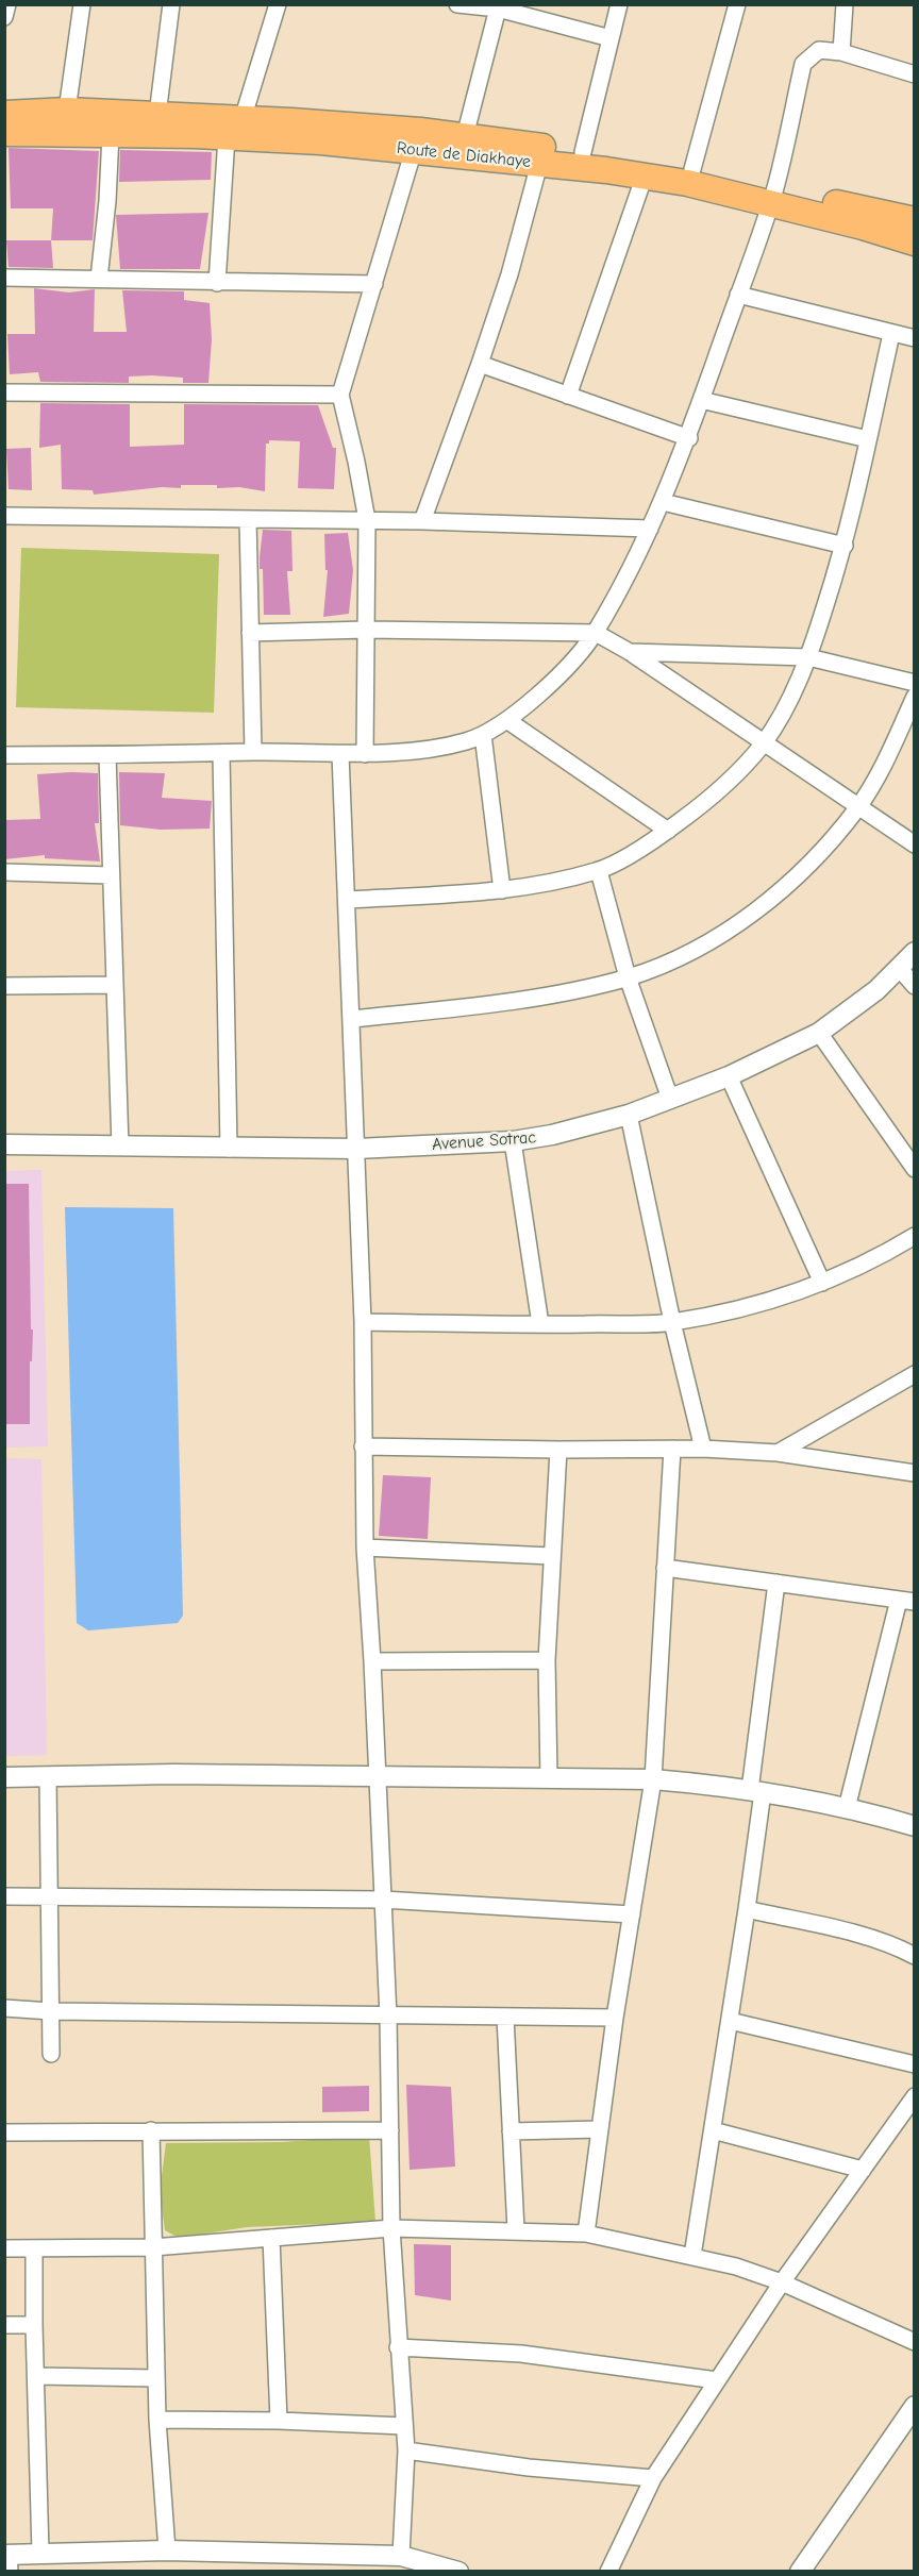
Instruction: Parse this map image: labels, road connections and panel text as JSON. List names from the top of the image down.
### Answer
{
  "streets": {
    "main road": ["Route de Diakhaye"],
    "street": ["Avenue Sotrac"]
  }
}
